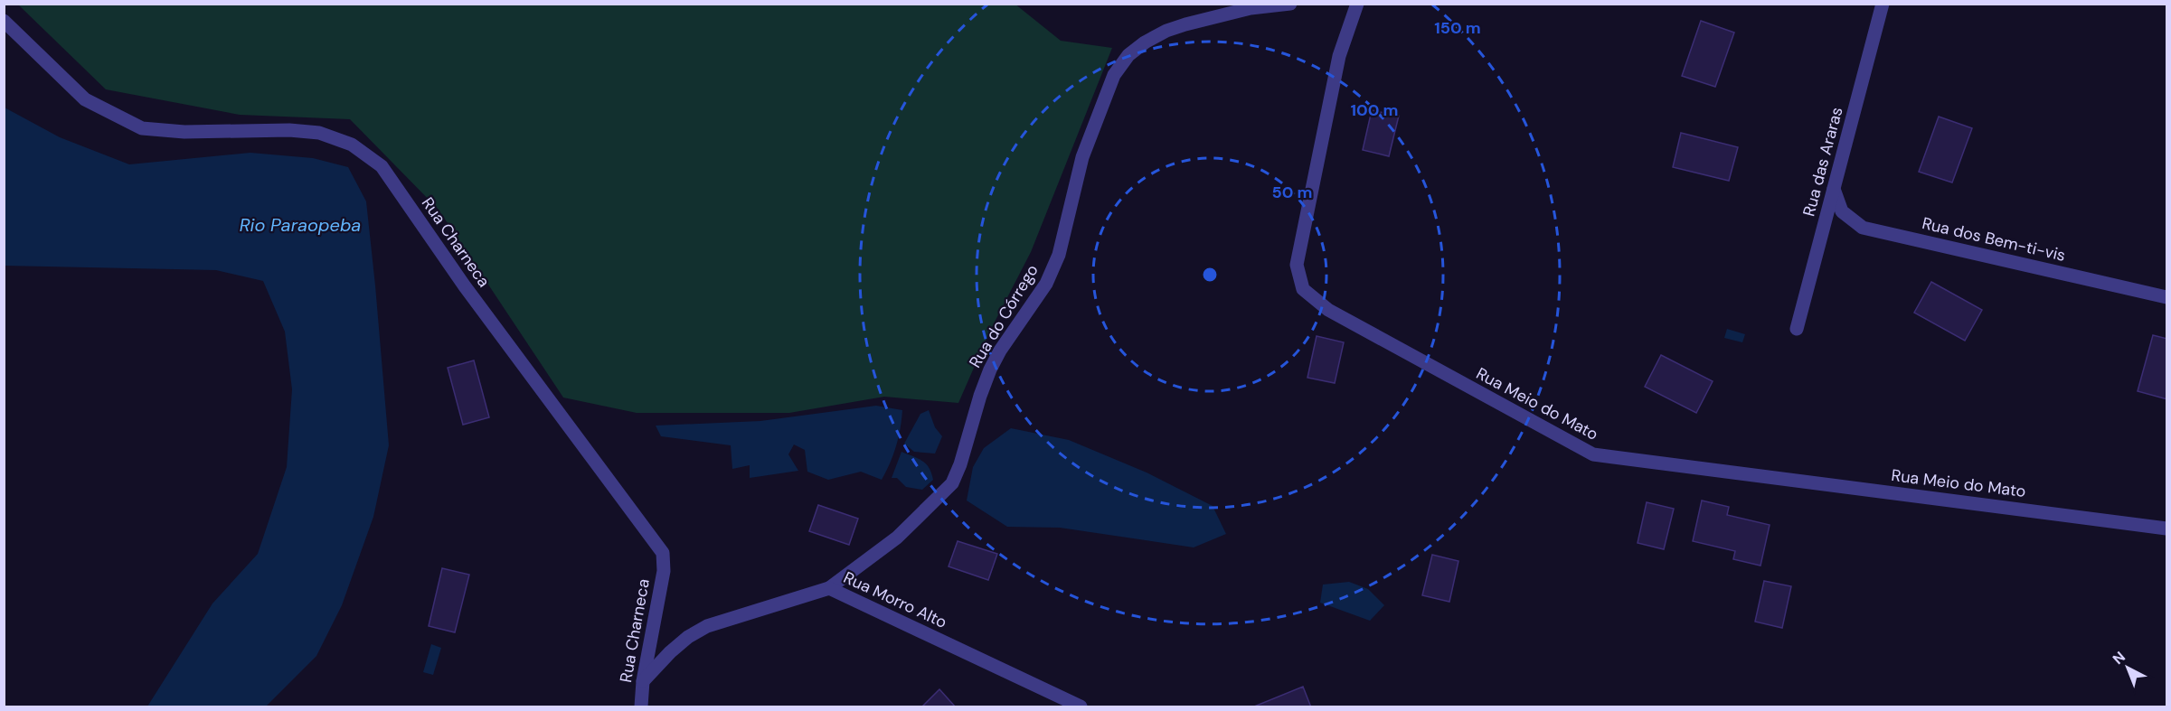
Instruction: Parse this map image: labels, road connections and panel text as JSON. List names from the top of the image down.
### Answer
{
  "streets": {
    "street": [
      "Rua das Araras",
      "Rua dos Bem-ti-vis",
      "Rua Charneca",
      "Rua do Córrego",
      "Rua Meio do Mato",
      "Rua Morro Alto"
    ]
  },
  "crossings": [
    ["Rua das Araras", "Rua dos Bem-ti-vis"],
    ["Rua Charneca", "Rua Morro Alto"],
    ["Rua do Córrego", "Rua Morro Alto"]
  ],
  "water": ["Rio Paraopeba"],
  "north": "top left",
  "rings": ["150 m", "100 m", "50 m"]
}
